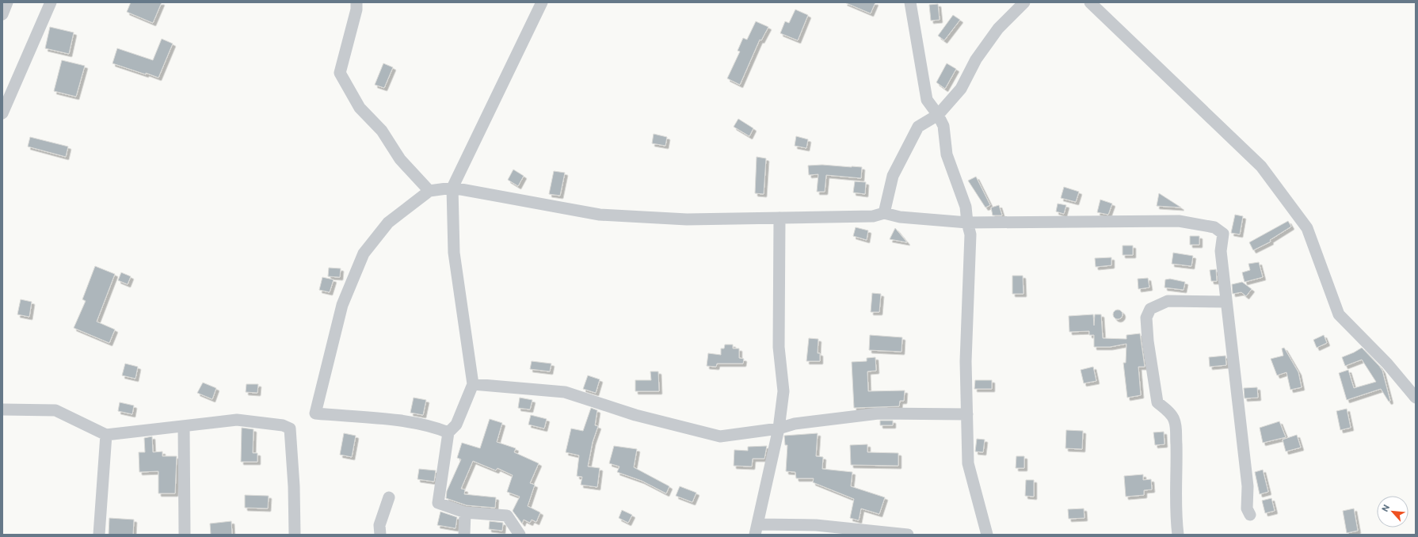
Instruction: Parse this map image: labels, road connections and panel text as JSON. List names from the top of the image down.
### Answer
{
  "north": "top left"
}
